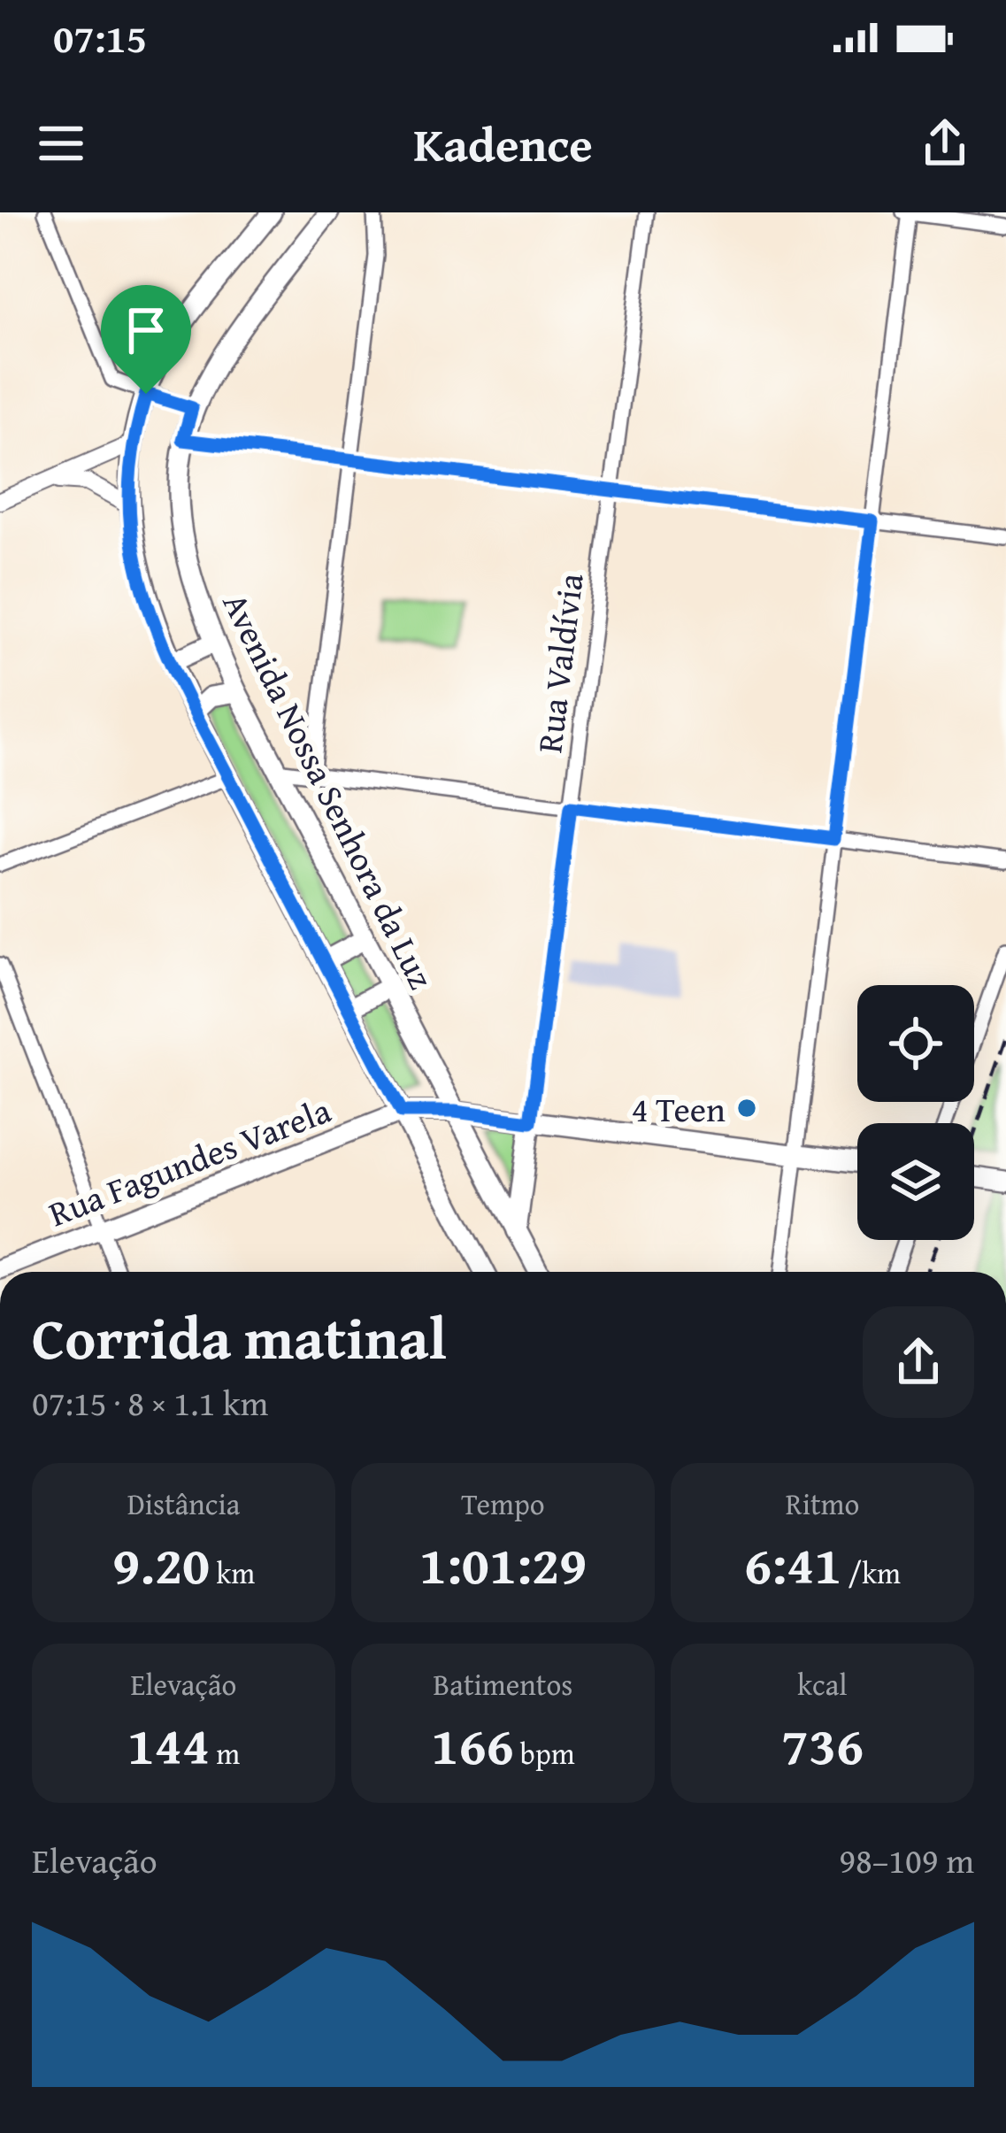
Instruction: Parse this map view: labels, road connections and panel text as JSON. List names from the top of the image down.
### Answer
{
  "streets": {
    "main road": ["Avenida Nossa Senhora da Luz", "Rua Fagundes Varela"],
    "street": ["Rua Valdívia"]
  },
  "places": ["4 Teen"],
  "page": {
    "status": "07:15",
    "header": "Kadence",
    "heading": ["Corrida matinal", "07:15 · 8 × 1.1 km"],
    "stats": [
      ["Distância", "9.20 km"],
      ["Tempo", "1:01:29"],
      ["Ritmo", "6:41 /km"],
      ["Elevação", "144 m"],
      ["Batimentos", "166 bpm"],
      ["kcal", "736"]
    ],
    "chart": ["Elevação", "98–109 m"]
  }
}
